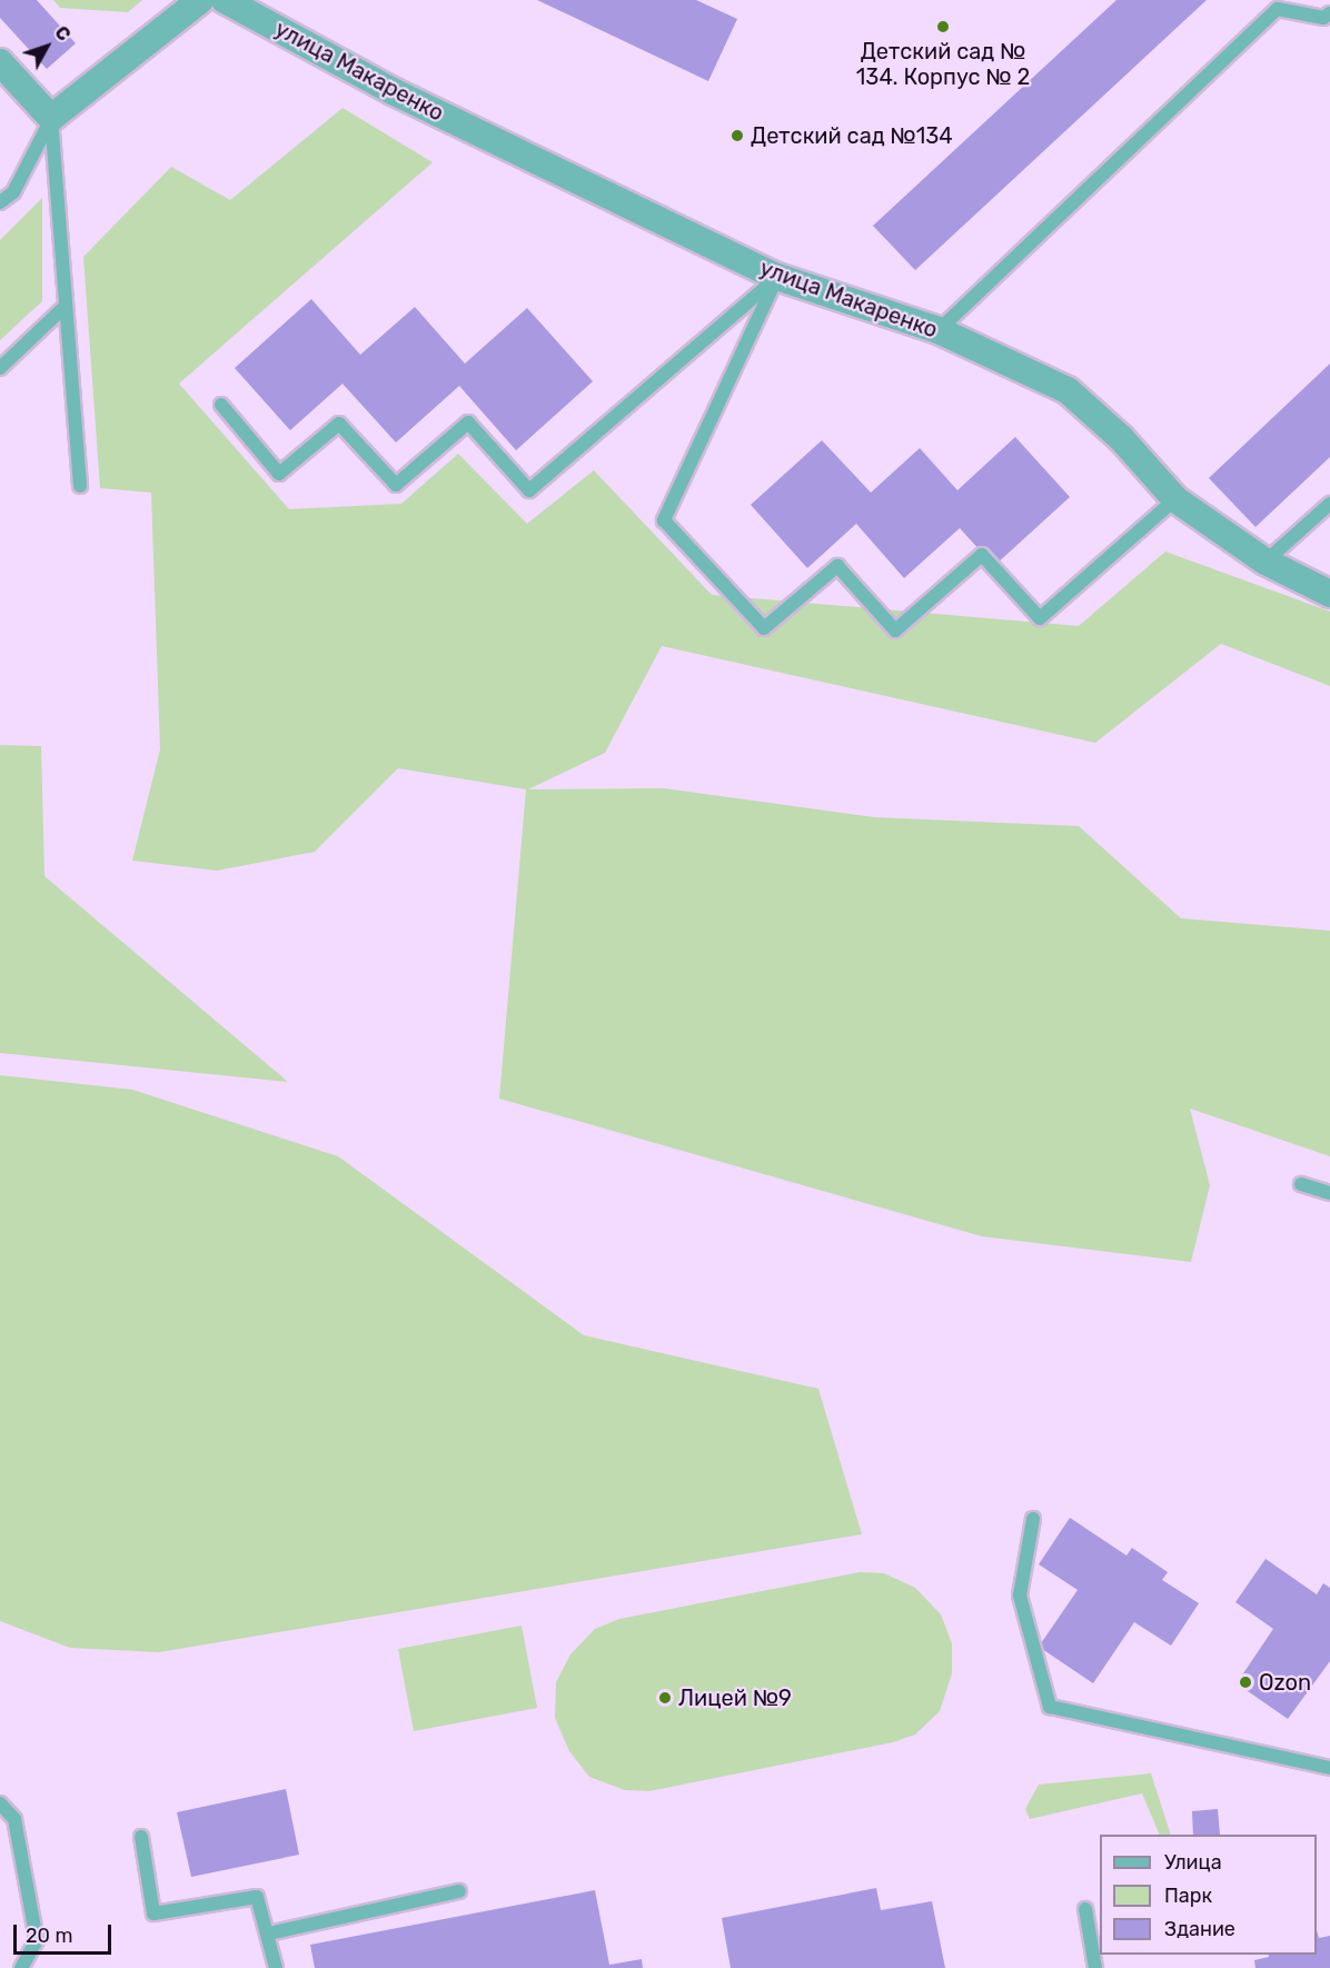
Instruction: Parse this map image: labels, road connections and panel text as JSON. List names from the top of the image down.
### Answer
{
  "streets": {
    "street": ["улица Макаренко"]
  },
  "places": [
    "Детский сад № 134. Корпус № 2",
    "Детский сад №134",
    "Ozon",
    "Лицей №9"
  ],
  "legend": ["Улица", "Парк", "Здание"],
  "scale_bar": "20 m",
  "north": "top right"
}
